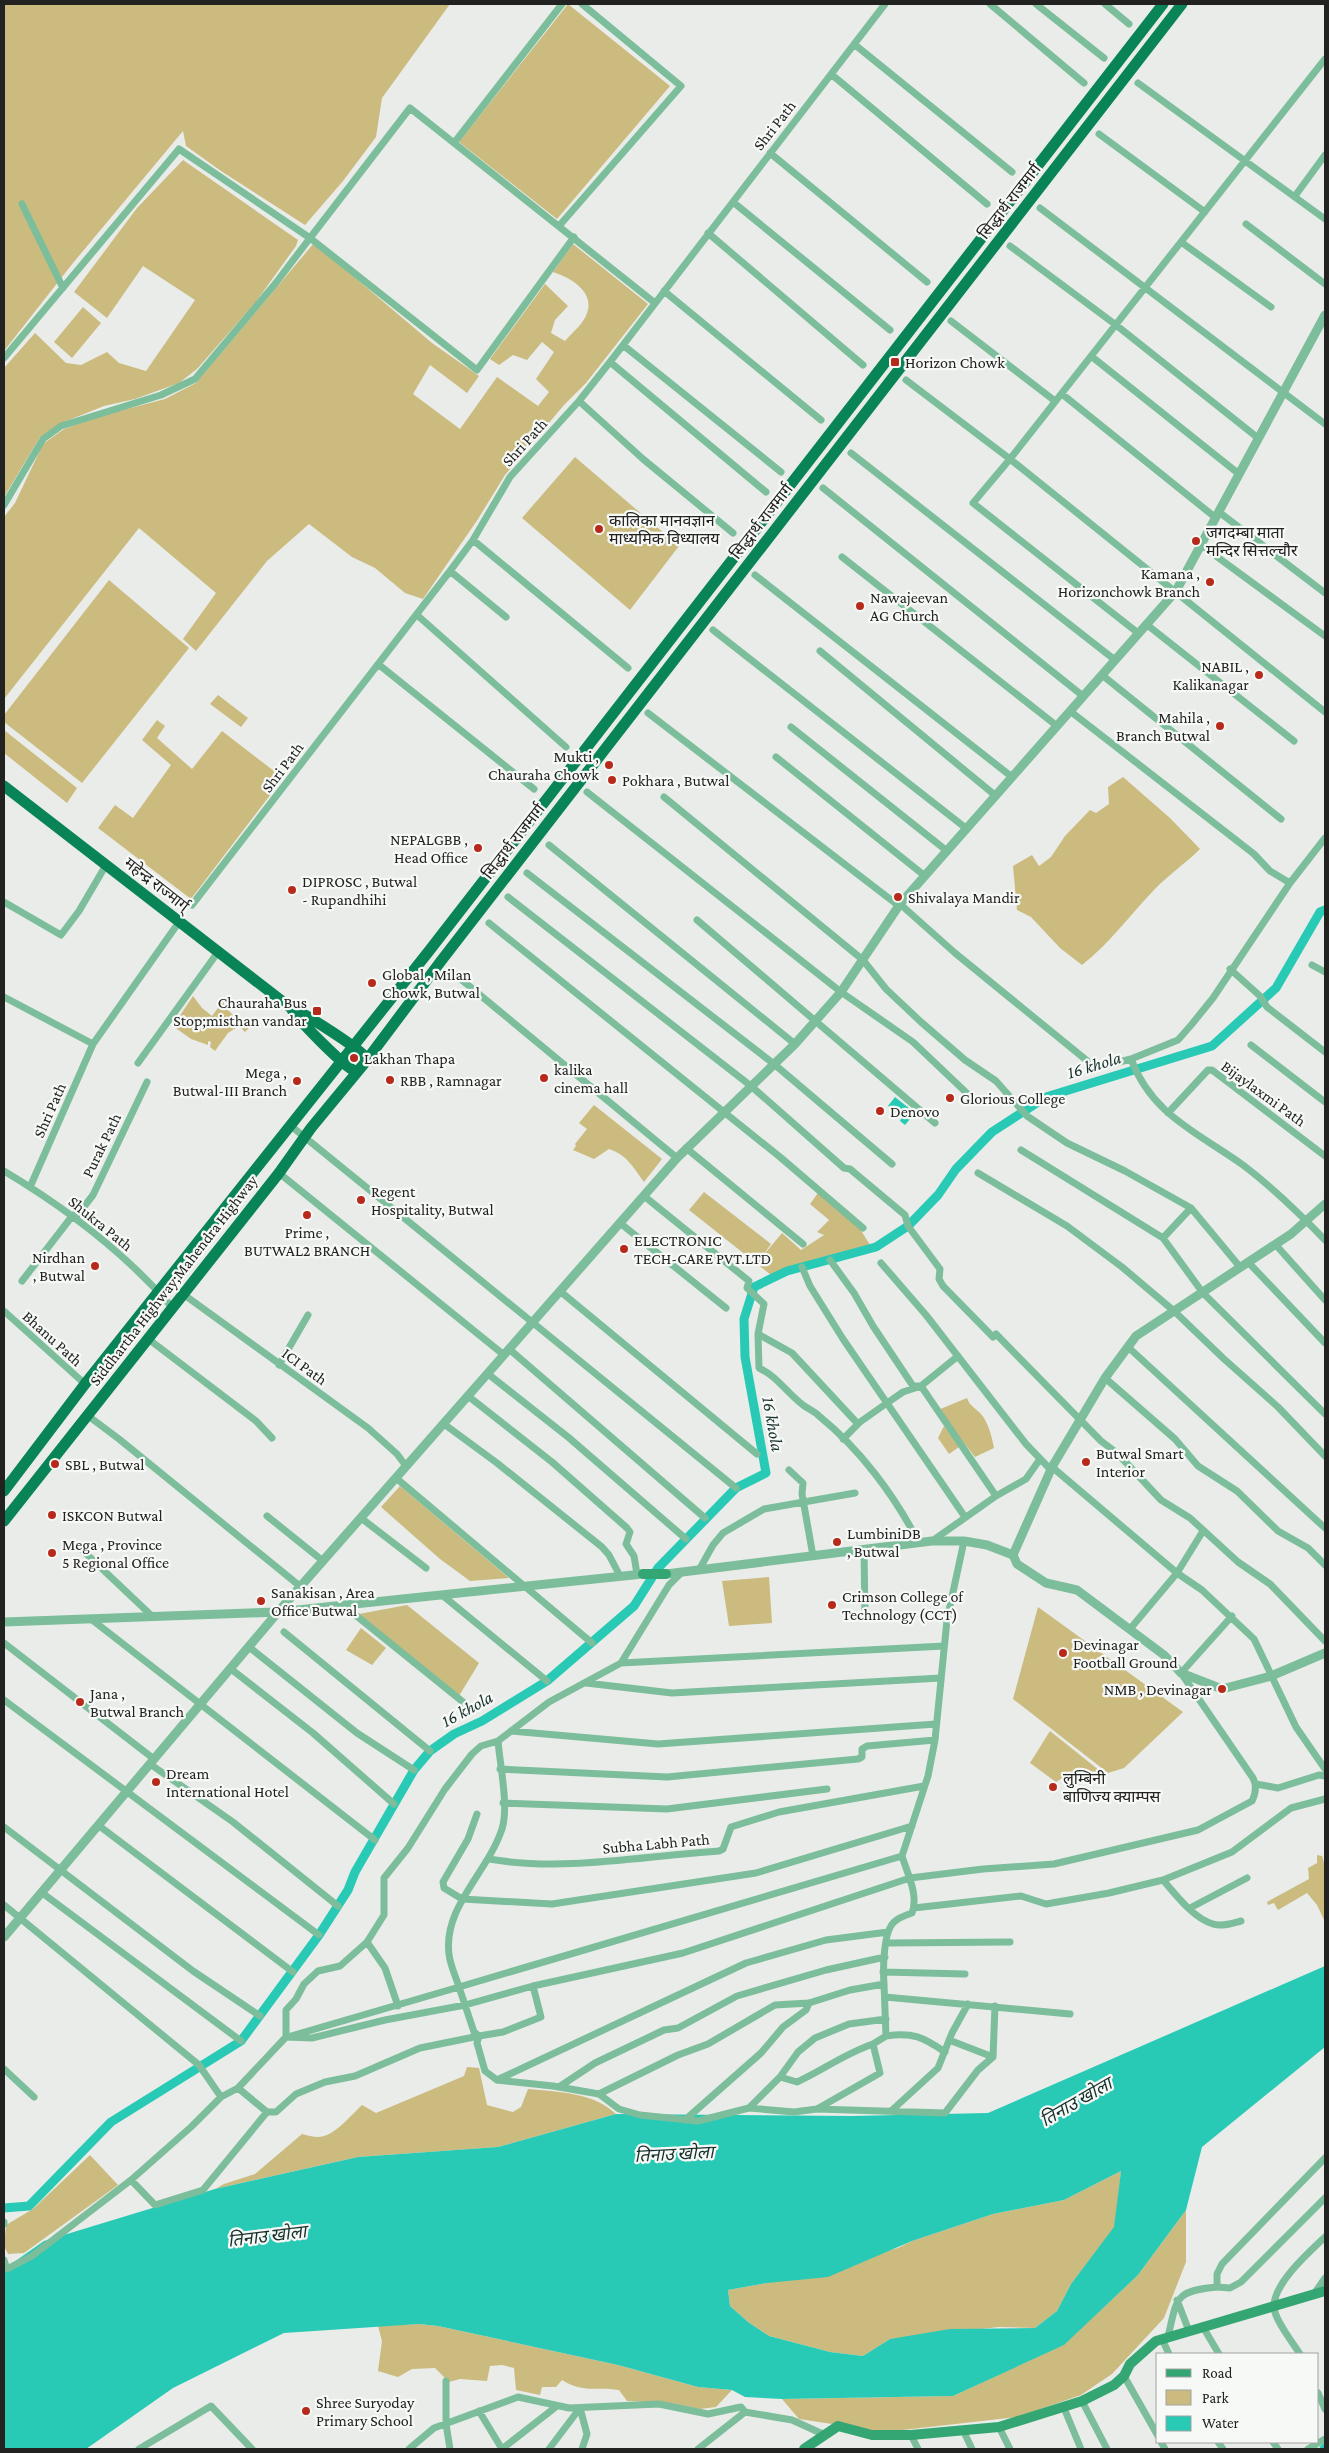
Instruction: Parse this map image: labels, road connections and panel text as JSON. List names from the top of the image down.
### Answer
{
  "streets": {
    "highway": ["सिद्धार्थ राजमार्ग", "महेन्द्र राज्मार्ग्", "Siddhartha Highway;Mahendra Highway"],
    "street": [
      "Shri Path",
      "Bijaylaxmi Path",
      "Purak Path",
      "Shukra Path",
      "Bhanu Path",
      "ICI Path",
      "Subha Labh Path"
    ]
  },
  "crossings": [
    ["Shri Path", "महेन्द्र राज्मार्ग्"],
    ["Shri Path", "Shukra Path"],
    ["सिद्धार्थ राजमार्ग", "महेन्द्र राज्मार्ग्"],
    ["सिद्धार्थ राजमार्ग", "Siddhartha Highway;Mahendra Highway"],
    ["महेन्द्र राज्मार्ग्", "Siddhartha Highway;Mahendra Highway"],
    ["Purak Path", "Shukra Path"],
    ["Shukra Path", "Siddhartha Highway;Mahendra Highway"],
    ["Siddhartha Highway;Mahendra Highway", "Bhanu Path"],
    ["Siddhartha Highway;Mahendra Highway", "ICI Path"]
  ],
  "water": ["16 khola", "तिनाउ खोला"],
  "places": {
    "transit": ["Horizon Chowk", "Chauraha Bus Stop;misthan vandar"],
    "other": [
      "कालिका मानवज्ञान माध्यमिक विध्यालय",
      "जगदम्बा माता मन्दिर सित्तल्चौर",
      "Kamana , Horizonchowk Branch",
      "Nawajeevan AG Church",
      "NABIL , Kalikanagar",
      "Mahila , Branch Butwal",
      "Mukti , Chauraha Chowk",
      "Pokhara , Butwal",
      "NEPALGBB , Head Office",
      "DIPROSC , Butwal - Rupandhihi",
      "Shivalaya Mandir",
      "Global , Milan Chowk, Butwal",
      "Lakhan Thapa",
      "kalika cinema hall",
      "RBB , Ramnagar",
      "Mega , Butwal-III Branch",
      "Glorious College",
      "Denovo",
      "Regent Hospitality, Butwal",
      "Prime , BUTWAL2 BRANCH",
      "ELECTRONIC TECH-CARE PVT.LTD",
      "Nirdhan , Butwal",
      "Butwal Smart Interior",
      "SBL , Butwal",
      "ISKCON Butwal",
      "LumbiniDB , Butwal",
      "Mega , Province 5 Regional Office",
      "Sanakisan , Area Office Butwal",
      "Crimson College of Technology (CCT)",
      "Devinagar Football Ground",
      "NMB , Devinagar",
      "Jana , Butwal Branch",
      "Dream International Hotel",
      "लुम्बिनी बाणिज्य क्याम्पस",
      "Shree Suryoday Primary School"
    ]
  },
  "legend": ["Road", "Park", "Water"]
}
